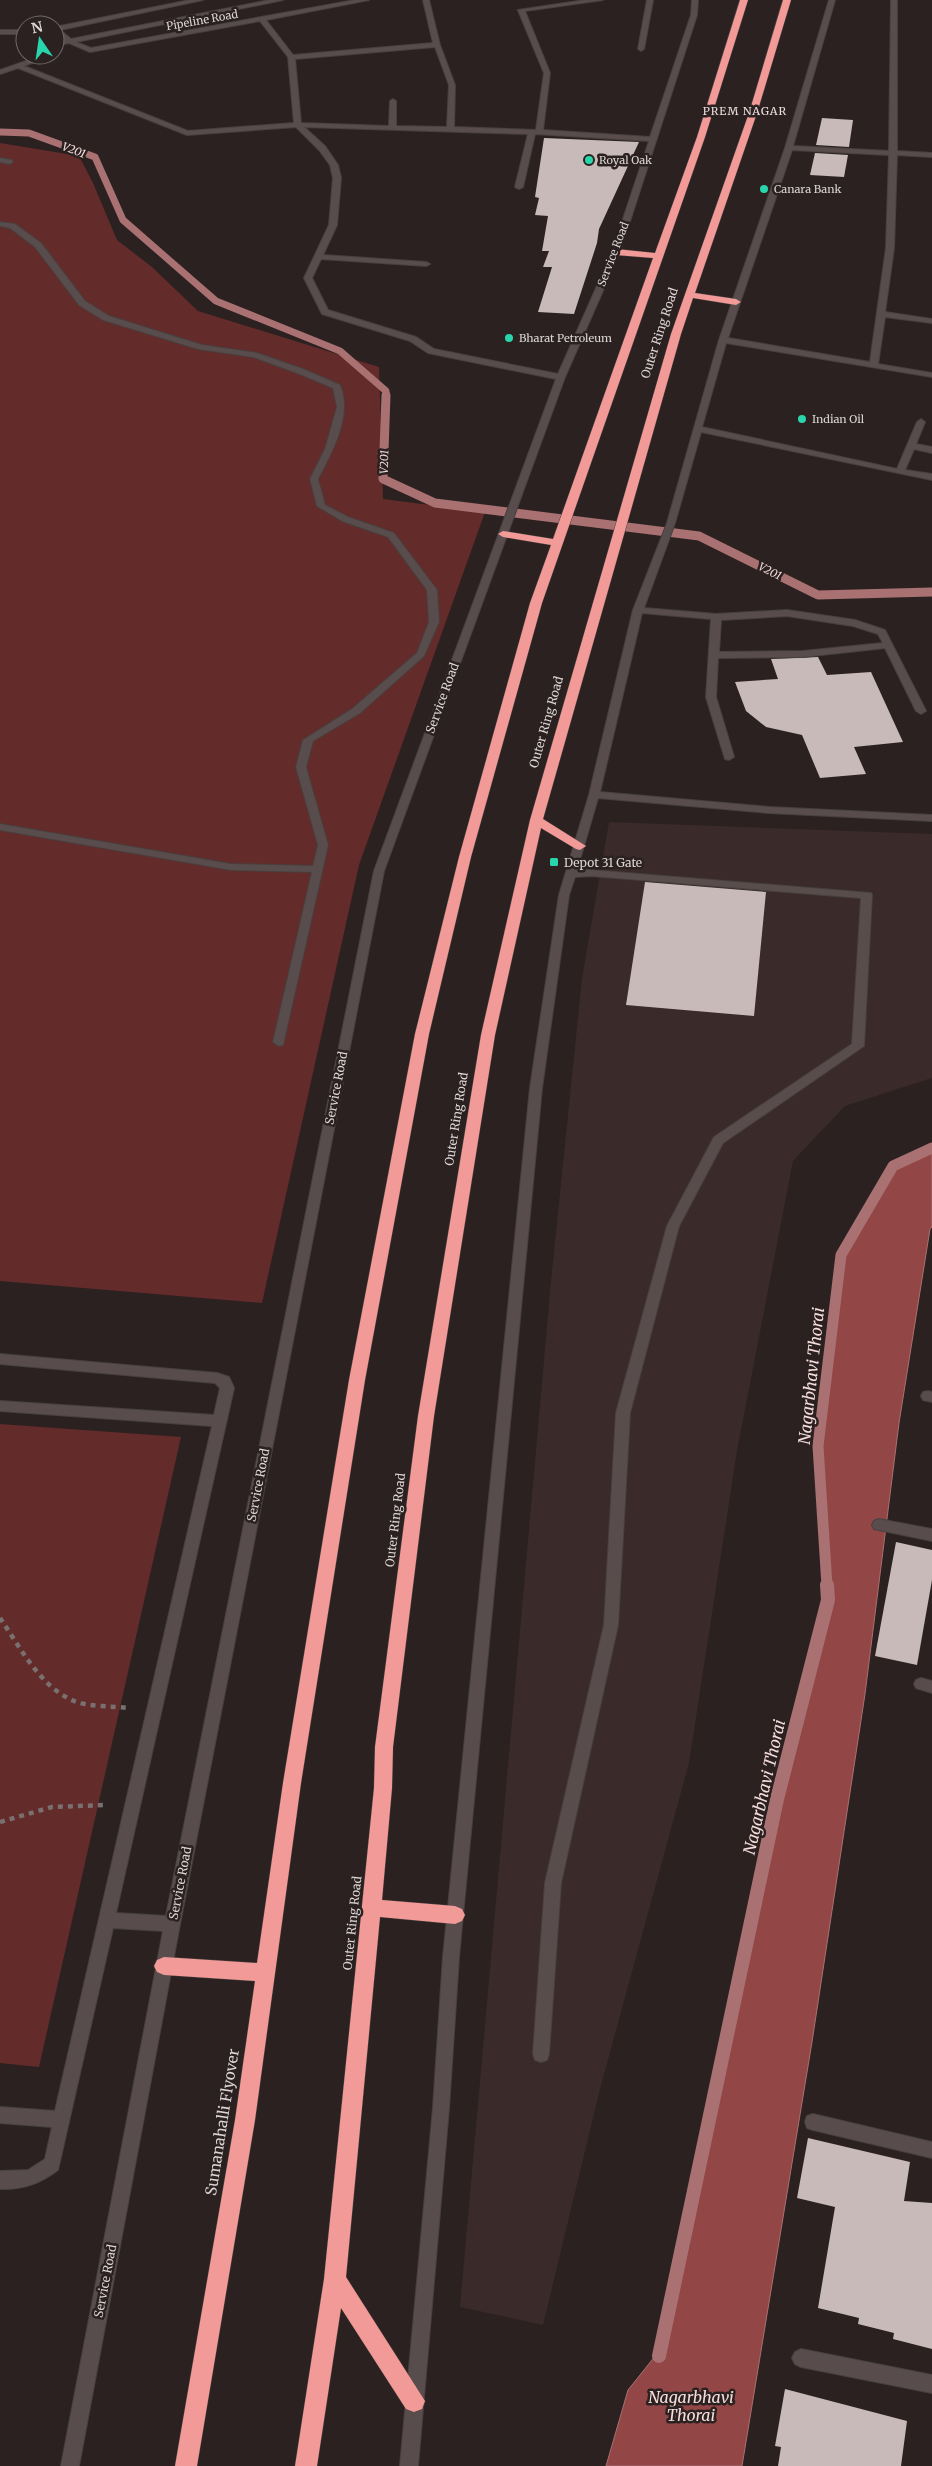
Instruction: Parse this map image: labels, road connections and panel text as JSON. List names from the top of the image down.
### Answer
{
  "streets": {
    "highway": ["Outer Ring Road", "Sumanahalli Flyover"],
    "street": ["Pipeline Road", "Service Road"]
  },
  "crossings": [
    ["Outer Ring Road", "Sumanahalli Flyover"]
  ],
  "districts": ["PREM NAGAR"],
  "water": ["V201", "Nagarbhavi Thorai"],
  "places": {
    "other": [
      "Royal Oak",
      "Canara Bank",
      "Bharat Petroleum",
      "Indian Oil"
    ],
    "transit": ["Depot 31 Gate"]
  },
  "north": "top"
}
